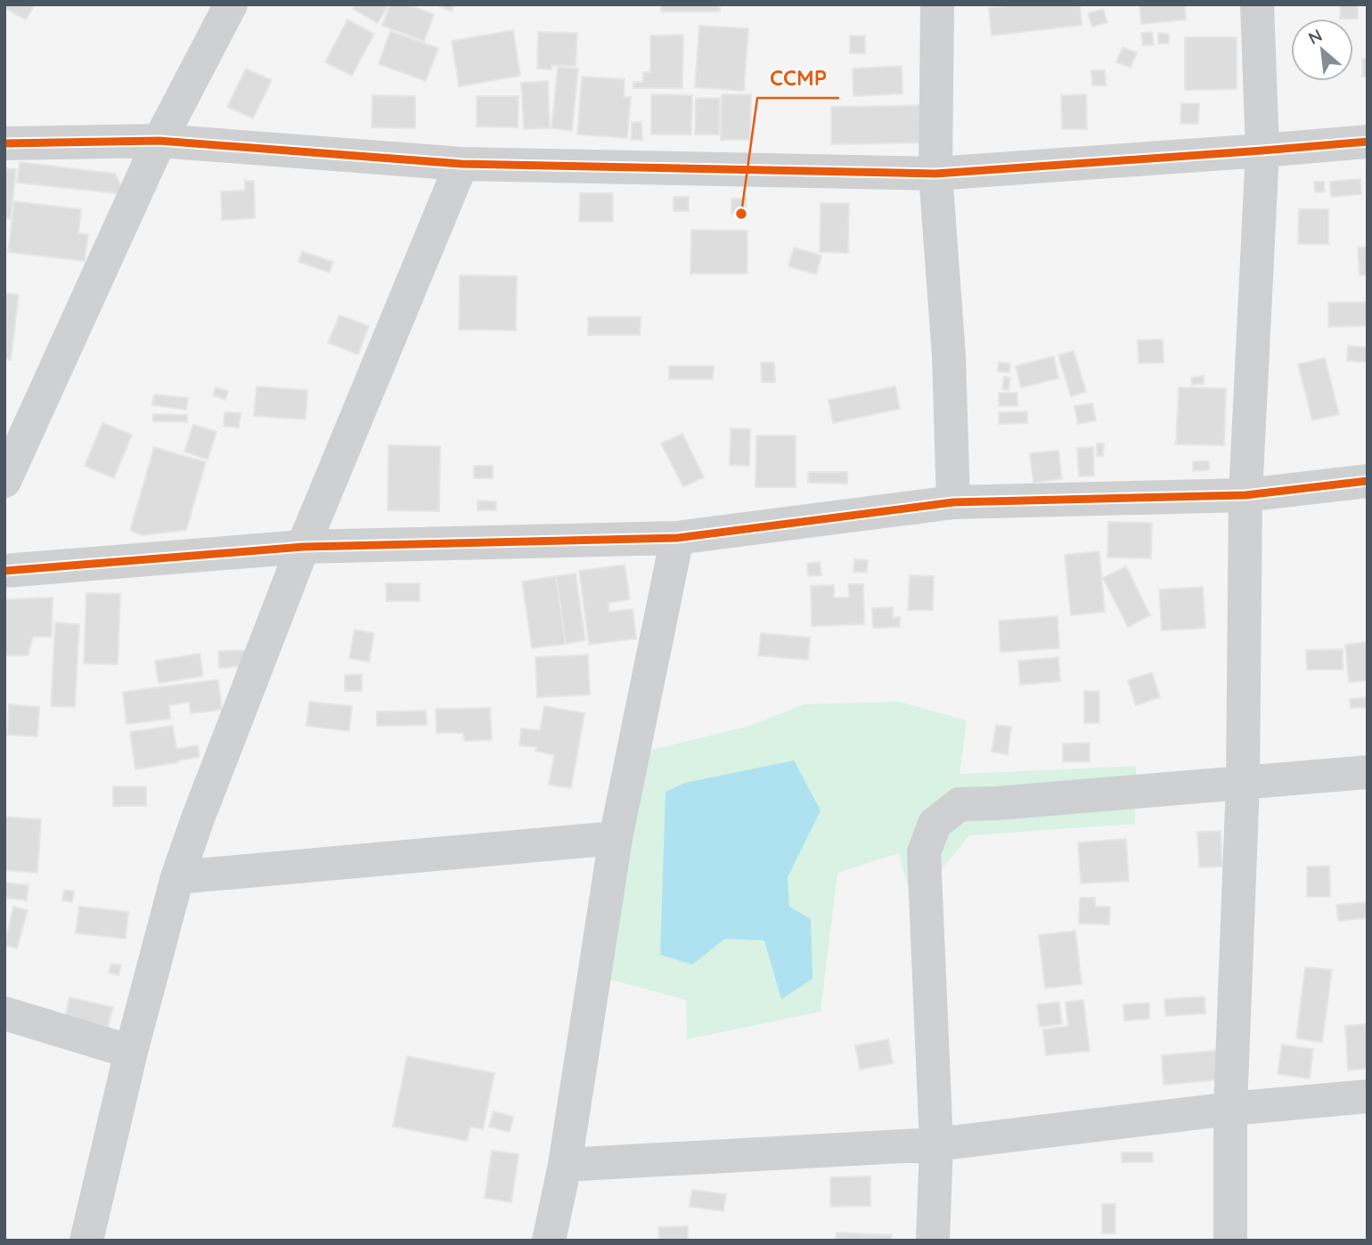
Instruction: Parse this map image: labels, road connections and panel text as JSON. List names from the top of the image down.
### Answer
{
  "places": ["CCMP"],
  "north": "top left"
}
